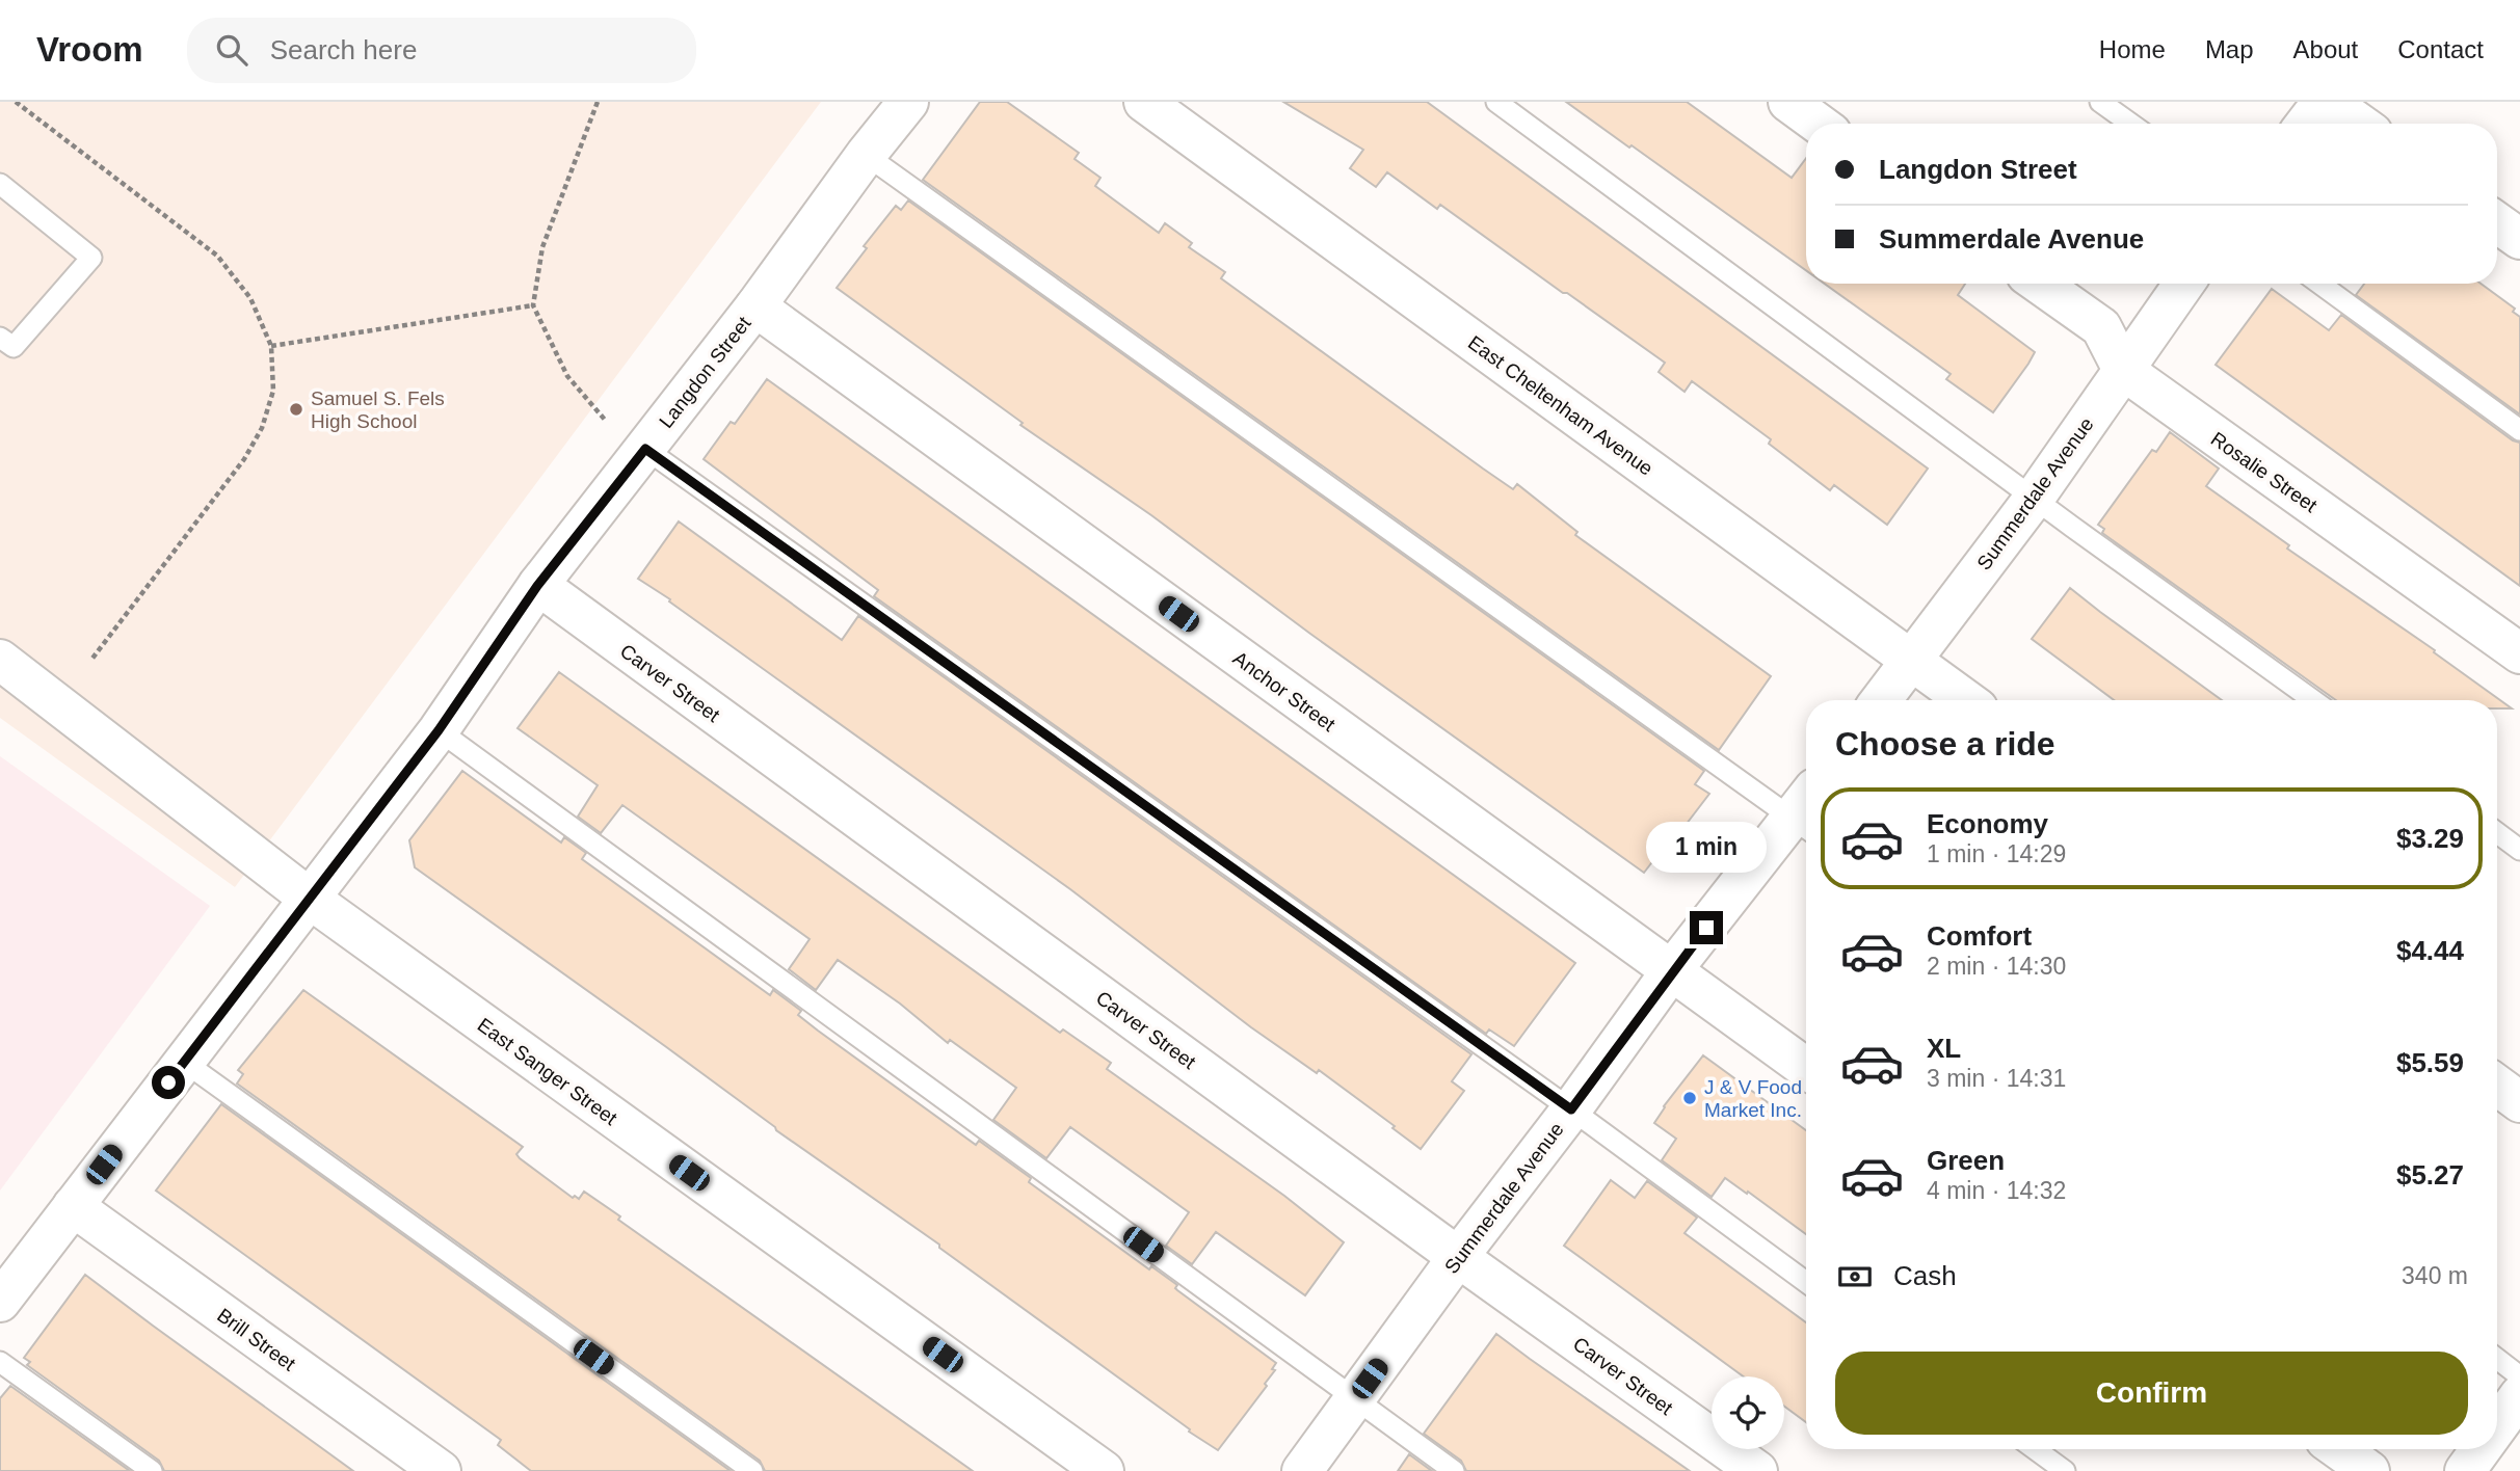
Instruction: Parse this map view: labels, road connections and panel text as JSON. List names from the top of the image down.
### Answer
{
  "streets": {
    "street": [
      "Langdon Street",
      "East Cheltenham Avenue",
      "Rosalie Street",
      "Summerdale Avenue",
      "Carver Street",
      "Anchor Street",
      "East Sanger Street",
      "Brill Street"
    ]
  },
  "crossings": [
    ["Langdon Street", "Carver Street"],
    ["Langdon Street", "Anchor Street"],
    ["Langdon Street", "East Sanger Street"],
    ["Langdon Street", "Brill Street"],
    ["East Cheltenham Avenue", "Summerdale Avenue"],
    ["Rosalie Street", "Summerdale Avenue"],
    ["Summerdale Avenue", "Carver Street"],
    ["Summerdale Avenue", "Anchor Street"]
  ],
  "places": ["Samuel S. Fels High School", "J & V Food Market Inc."],
  "page": {
    "header": "Vroom",
    "search": "Search here",
    "nav": [
      "Home",
      "Map",
      "About",
      "Contact"
    ],
    "banner": ["Langdon Street", "Summerdale Avenue"],
    "heading": "Choose a ride",
    "list": [
      {
        "name": "Economy",
        "note": "1 min · 14:29",
        "value": "$3.29"
      },
      {
        "name": "Comfort",
        "note": "2 min · 14:30",
        "value": "$4.44"
      },
      {
        "name": "XL",
        "note": "3 min · 14:31",
        "value": "$5.59"
      },
      {
        "name": "Green",
        "note": "4 min · 14:32",
        "value": "$5.27"
      }
    ],
    "bubble": "1 min",
    "pay": ["Cash", "340 m"],
    "buttons": "Confirm"
  }
}
